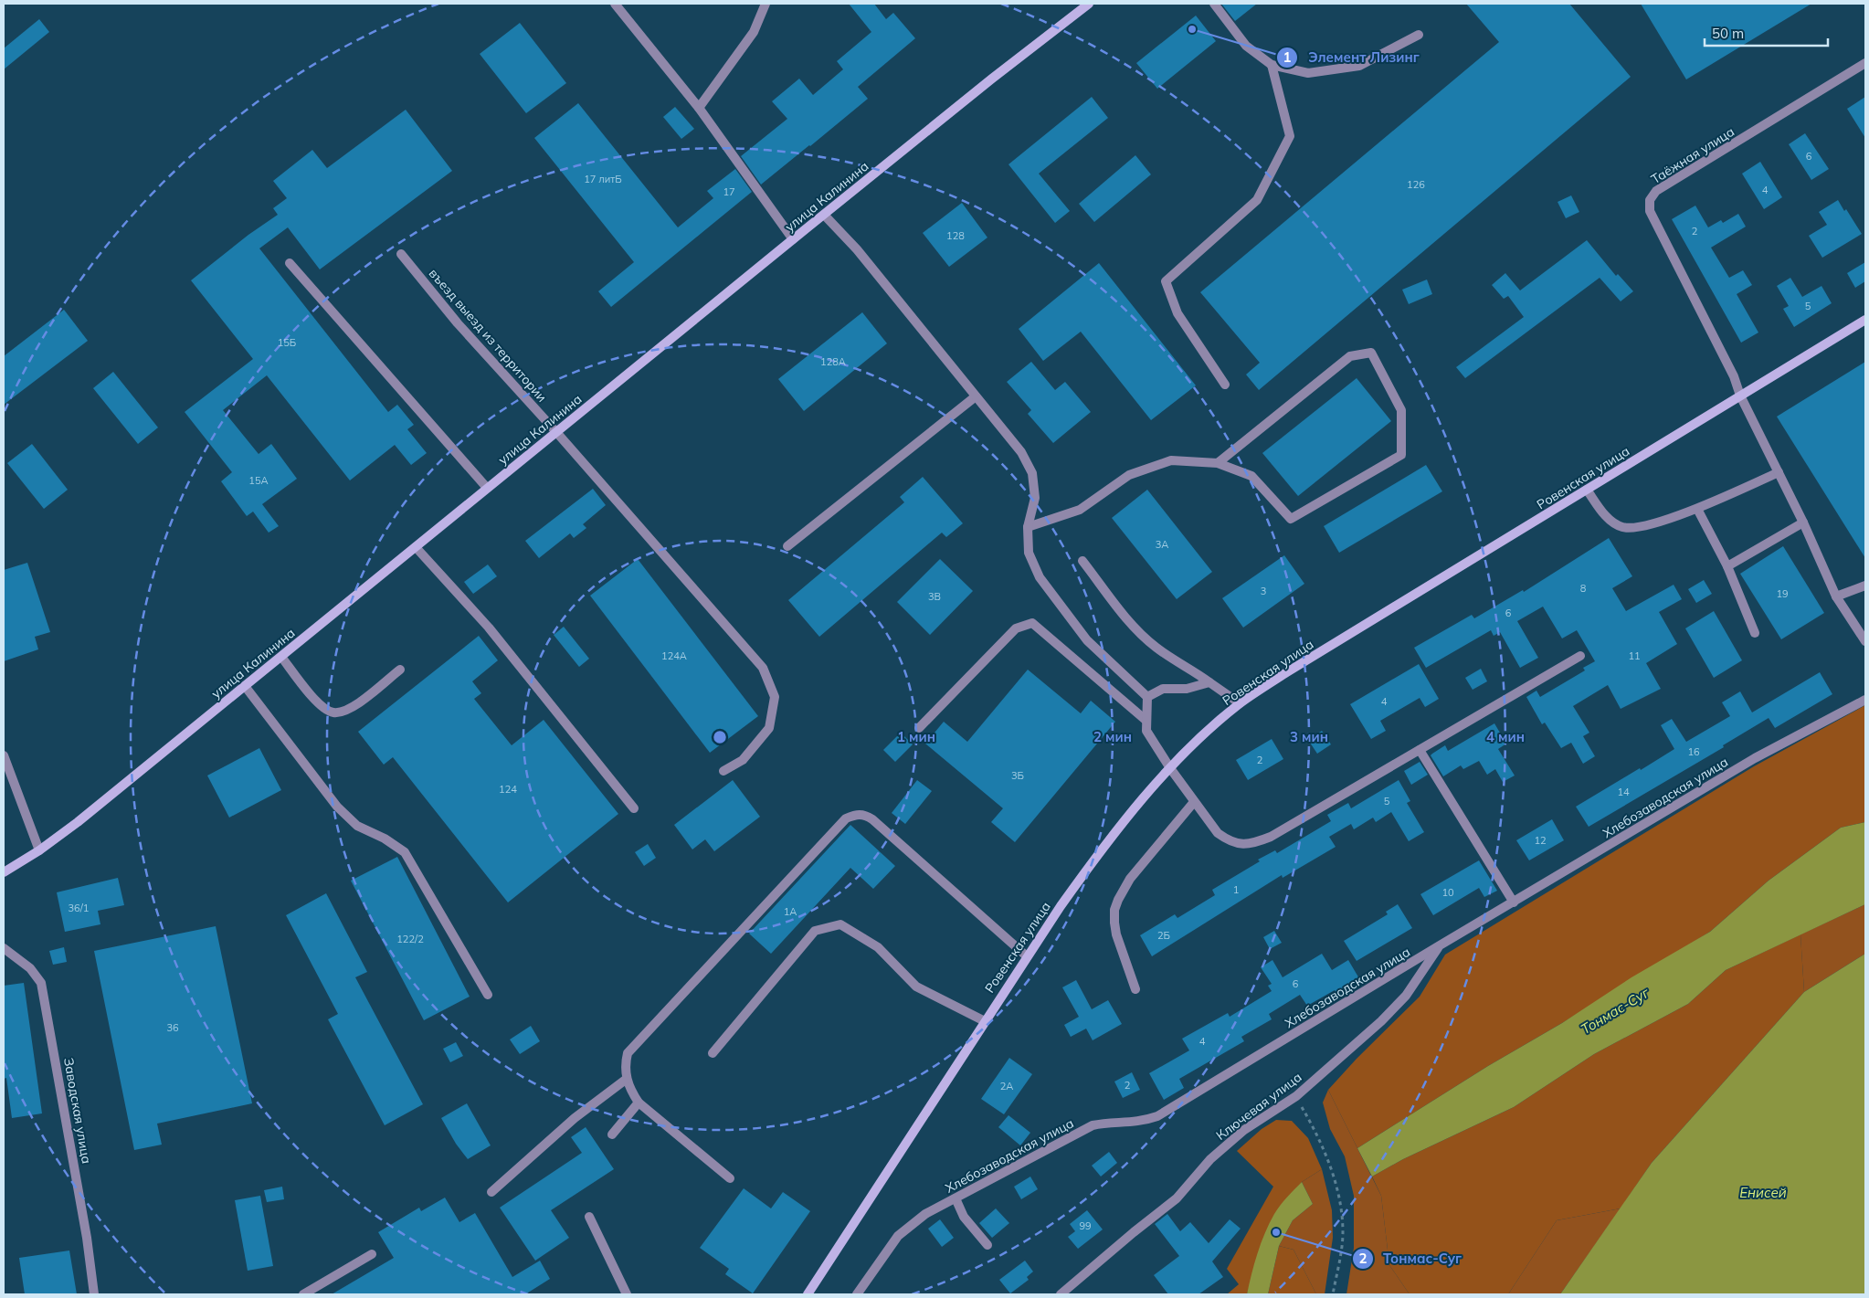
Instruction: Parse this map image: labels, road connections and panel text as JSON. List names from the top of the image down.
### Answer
{
  "streets": {
    "main road": ["улица Калинина", "Ровенская улица"],
    "street": [
      "Таёжная улица",
      "въезд выезд из территории",
      "Хлебозаводская улица",
      "Ключевая улица",
      "Заводская улица"
    ]
  },
  "crossings": [
    ["Таёжная улица", "Ровенская улица"],
    ["улица Калинина", "въезд выезд из территории"],
    ["Хлебозаводская улица", "Ключевая улица"]
  ],
  "water": ["Тонмас-Суг", "Енисей"],
  "places": ["Элемент Лизинг", "Тонмас-Суг"],
  "house_numbers": [
    "6",
    "17 литБ",
    "126",
    "4",
    "17",
    "2",
    "128",
    "5",
    "15Б",
    "128А",
    "15А",
    "3А",
    "8",
    "3",
    "19",
    "3В",
    "6",
    "124А",
    "11",
    "4",
    "16",
    "2",
    "3Б",
    "124",
    "14",
    "5",
    "12",
    "1",
    "10",
    "36/1",
    "1А",
    "2Б",
    "122/2",
    "6",
    "36",
    "4",
    "2",
    "2А",
    "99"
  ],
  "scale_bar": "50 m",
  "rings": [
    "1 мин",
    "2 мин",
    "3 мин",
    "4 мин"
  ]
}
